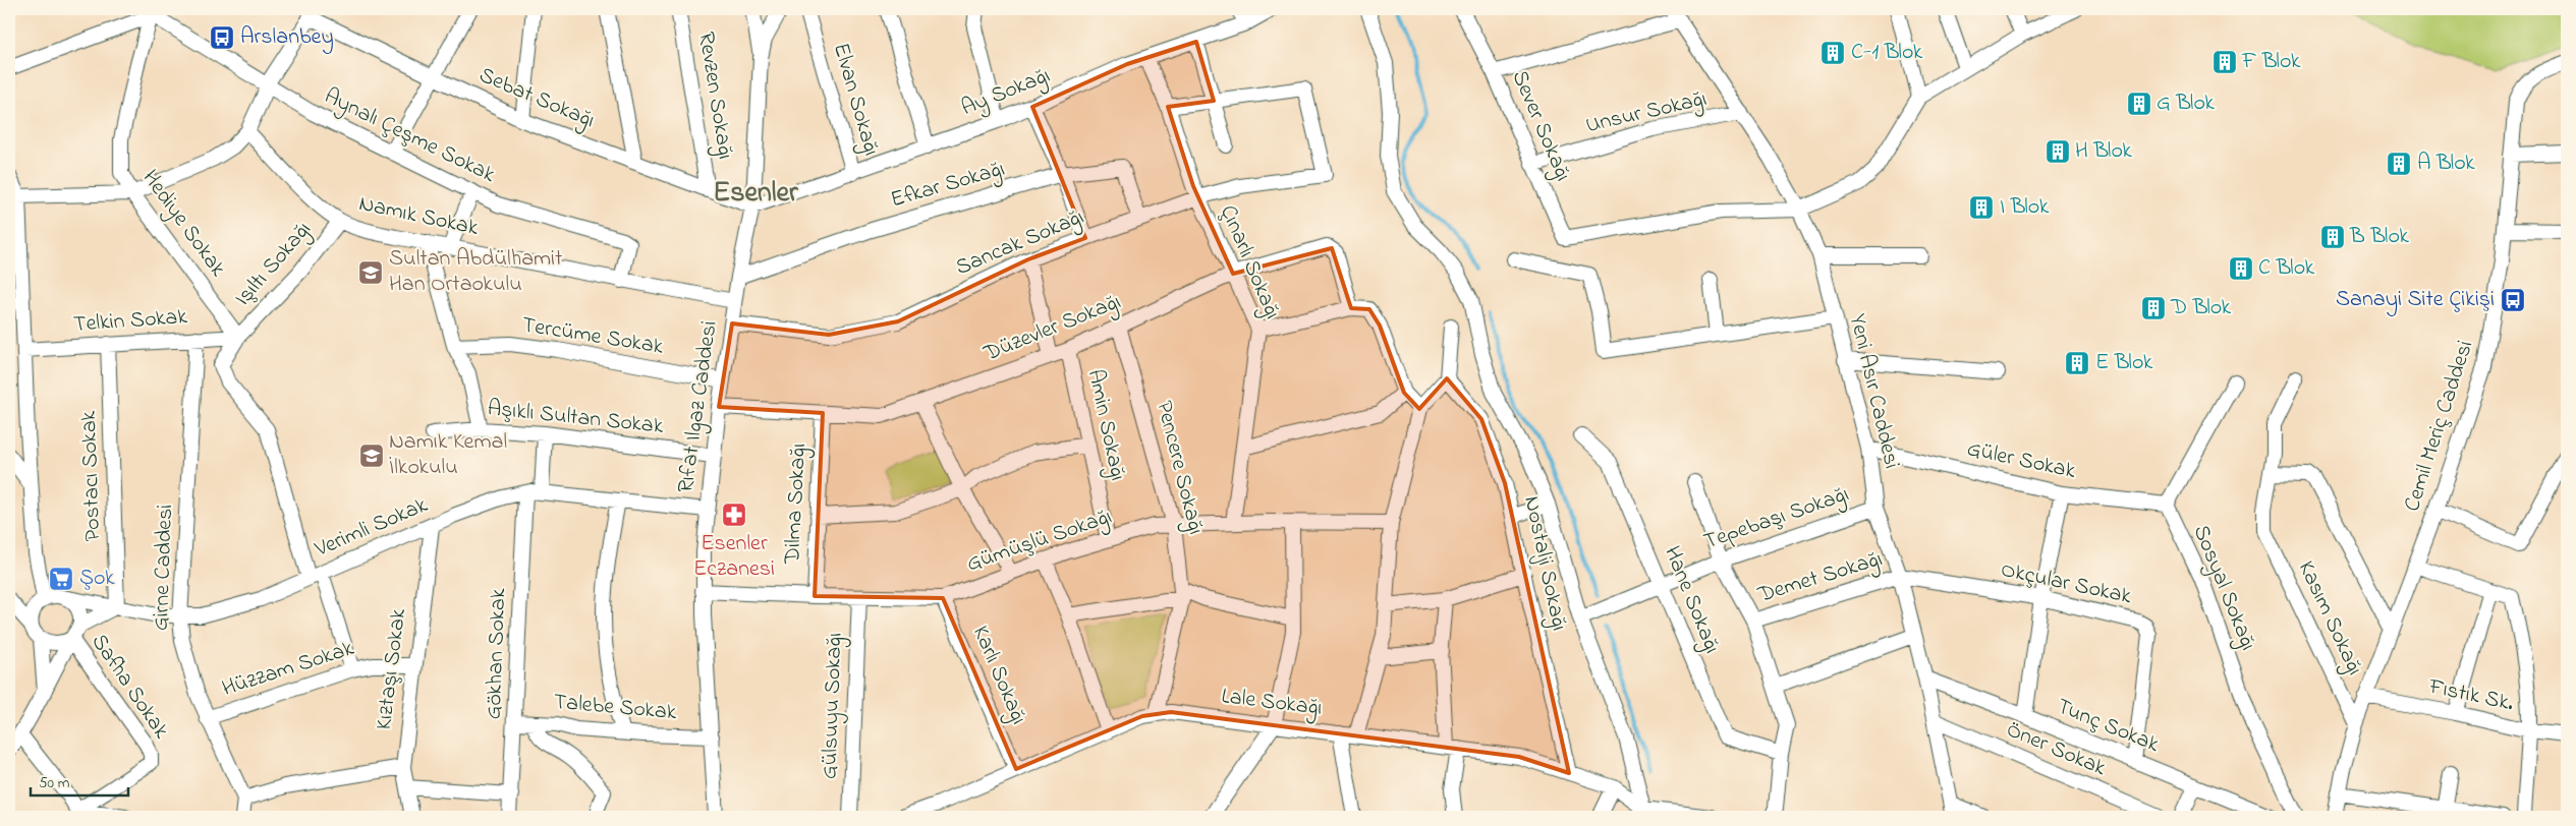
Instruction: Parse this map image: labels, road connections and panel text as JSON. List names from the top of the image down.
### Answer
{
  "streets": {
    "street": [
      "Ay Sokağı",
      "Revzen Sokağı",
      "Sebat Sokağı",
      "Elvan Sokağı",
      "Unsur Sokağı",
      "Sever Sokağı",
      "Aynalı Çeşme Sokak",
      "Efkar Sokağı",
      "Namık Sokak",
      "Hediye Sokak",
      "Sancak Sokağı",
      "Çınarlı Sokağı",
      "Işıltı Sokağı",
      "Telkin Sokak",
      "Düzevler Sokağı",
      "Tercüme Sokak",
      "Yeni Asır Caddesi",
      "Rıfat Ilgaz Caddesi",
      "Aşıklı Sultan Sokak",
      "Amin Sokağı",
      "Cemil Meriç Caddesi",
      "Güler Sokak",
      "Pencere Sokağı",
      "Postacı Sokak",
      "Dilma Sokağı",
      "Tepebaşı Sokağı",
      "Verimli Sokak",
      "Gümüşlü Sokağı",
      "Nostalji Sokağı",
      "Girne Caddesi",
      "Demet Sokağı",
      "Okçular Sokak",
      "Sosyal Sokağı",
      "Hane Sokağı",
      "Kasım Sokağı",
      "Gökhan Sokak",
      "Hüzzam Sokak",
      "Kıztaşı Sokak",
      "Karlı Sokağı",
      "Safha Sokak",
      "Fıstık Sk.",
      "Lale Sokağı",
      "Gülsuyu Sokağı",
      "Talebe Sokak",
      "Tunç Sokak",
      "Öner Sokak"
    ]
  },
  "crossings": [
    ["Ay Sokağı", "Sebat Sokağı"],
    ["Ay Sokağı", "Elvan Sokağı"],
    ["Ay Sokağı", "Çınarlı Sokağı"],
    ["Ay Sokağı", "Rıfat Ilgaz Caddesi"],
    ["Revzen Sokağı", "Sebat Sokağı"],
    ["Sebat Sokağı", "Rıfat Ilgaz Caddesi"],
    ["Unsur Sokağı", "Sever Sokağı"],
    ["Unsur Sokağı", "Yeni Asır Caddesi"],
    ["Sever Sokağı", "Yeni Asır Caddesi"],
    ["Aynalı Çeşme Sokak", "Namık Sokak"],
    ["Aynalı Çeşme Sokak", "Hediye Sokak"],
    ["Efkar Sokağı", "Sancak Sokağı"],
    ["Efkar Sokağı", "Rıfat Ilgaz Caddesi"],
    ["Namık Sokak", "Işıltı Sokağı"],
    ["Namık Sokak", "Rıfat Ilgaz Caddesi"],
    ["Hediye Sokak", "Işıltı Sokağı"],
    ["Hediye Sokak", "Telkin Sokak"],
    ["Sancak Sokağı", "Çınarlı Sokağı"],
    ["Sancak Sokağı", "Rıfat Ilgaz Caddesi"],
    ["Çınarlı Sokağı", "Düzevler Sokağı"],
    ["Çınarlı Sokağı", "Gümüşlü Sokağı"],
    ["Işıltı Sokağı", "Telkin Sokak"],
    ["Işıltı Sokağı", "Verimli Sokak"],
    ["Işıltı Sokağı", "Hüzzam Sokak"],
    ["Telkin Sokak", "Postacı Sokak"],
    ["Telkin Sokak", "Girne Caddesi"],
    ["Düzevler Sokağı", "Rıfat Ilgaz Caddesi"],
    ["Düzevler Sokağı", "Amin Sokağı"],
    ["Düzevler Sokağı", "Pencere Sokağı"],
    ["Düzevler Sokağı", "Dilma Sokağı"],
    ["Tercüme Sokak", "Rıfat Ilgaz Caddesi"],
    ["Yeni Asır Caddesi", "Güler Sokak"],
    ["Yeni Asır Caddesi", "Tepebaşı Sokağı"],
    ["Yeni Asır Caddesi", "Demet Sokağı"],
    ["Yeni Asır Caddesi", "Okçular Sokak"],
    ["Yeni Asır Caddesi", "Tunç Sokak"],
    ["Yeni Asır Caddesi", "Öner Sokak"],
    ["Rıfat Ilgaz Caddesi", "Aşıklı Sultan Sokak"],
    ["Rıfat Ilgaz Caddesi", "Verimli Sokak"],
    ["Rıfat Ilgaz Caddesi", "Gümüşlü Sokağı"],
    ["Rıfat Ilgaz Caddesi", "Talebe Sokak"],
    ["Amin Sokağı", "Gümüşlü Sokağı"],
    ["Cemil Meriç Caddesi", "Kasım Sokağı"],
    ["Cemil Meriç Caddesi", "Fıstık Sk."],
    ["Güler Sokak", "Sosyal Sokağı"],
    ["Pencere Sokağı", "Gümüşlü Sokağı"],
    ["Pencere Sokağı", "Lale Sokağı"],
    ["Postacı Sokak", "Verimli Sokak"],
    ["Dilma Sokağı", "Gümüşlü Sokağı"],
    ["Tepebaşı Sokağı", "Demet Sokağı"],
    ["Tepebaşı Sokağı", "Hane Sokağı"],
    ["Verimli Sokak", "Girne Caddesi"],
    ["Verimli Sokak", "Gökhan Sokak"],
    ["Verimli Sokak", "Kıztaşı Sokak"],
    ["Verimli Sokak", "Safha Sokak"],
    ["Gümüşlü Sokağı", "Karlı Sokağı"],
    ["Gümüşlü Sokağı", "Gülsuyu Sokağı"],
    ["Nostalji Sokağı", "Lale Sokağı"],
    ["Girne Caddesi", "Hüzzam Sokak"],
    ["Demet Sokağı", "Okçular Sokak"],
    ["Demet Sokağı", "Hane Sokağı"],
    ["Okçular Sokak", "Tunç Sokak"],
    ["Gökhan Sokak", "Talebe Sokak"],
    ["Hüzzam Sokak", "Kıztaşı Sokak"],
    ["Karlı Sokağı", "Lale Sokağı"]
  ],
  "districts": ["Esenler"],
  "places": {
    "bus stop": ["Arslanbey", "Sanayi Site Çikişi"],
    "building": [
      "C-1 Blok",
      "F Blok",
      "G Blok",
      "H Blok",
      "A Blok",
      "I Blok",
      "B Blok",
      "C Blok",
      "D Blok",
      "E Blok"
    ],
    "school or university": ["Sultan Abdülhamit Han Ortaokulu", "Namık Kemal İlkokulu"],
    "pharmacy": ["Esenler Eczanesi"],
    "supermarket": ["Şok"]
  },
  "scale_bar": "50 m"
}
